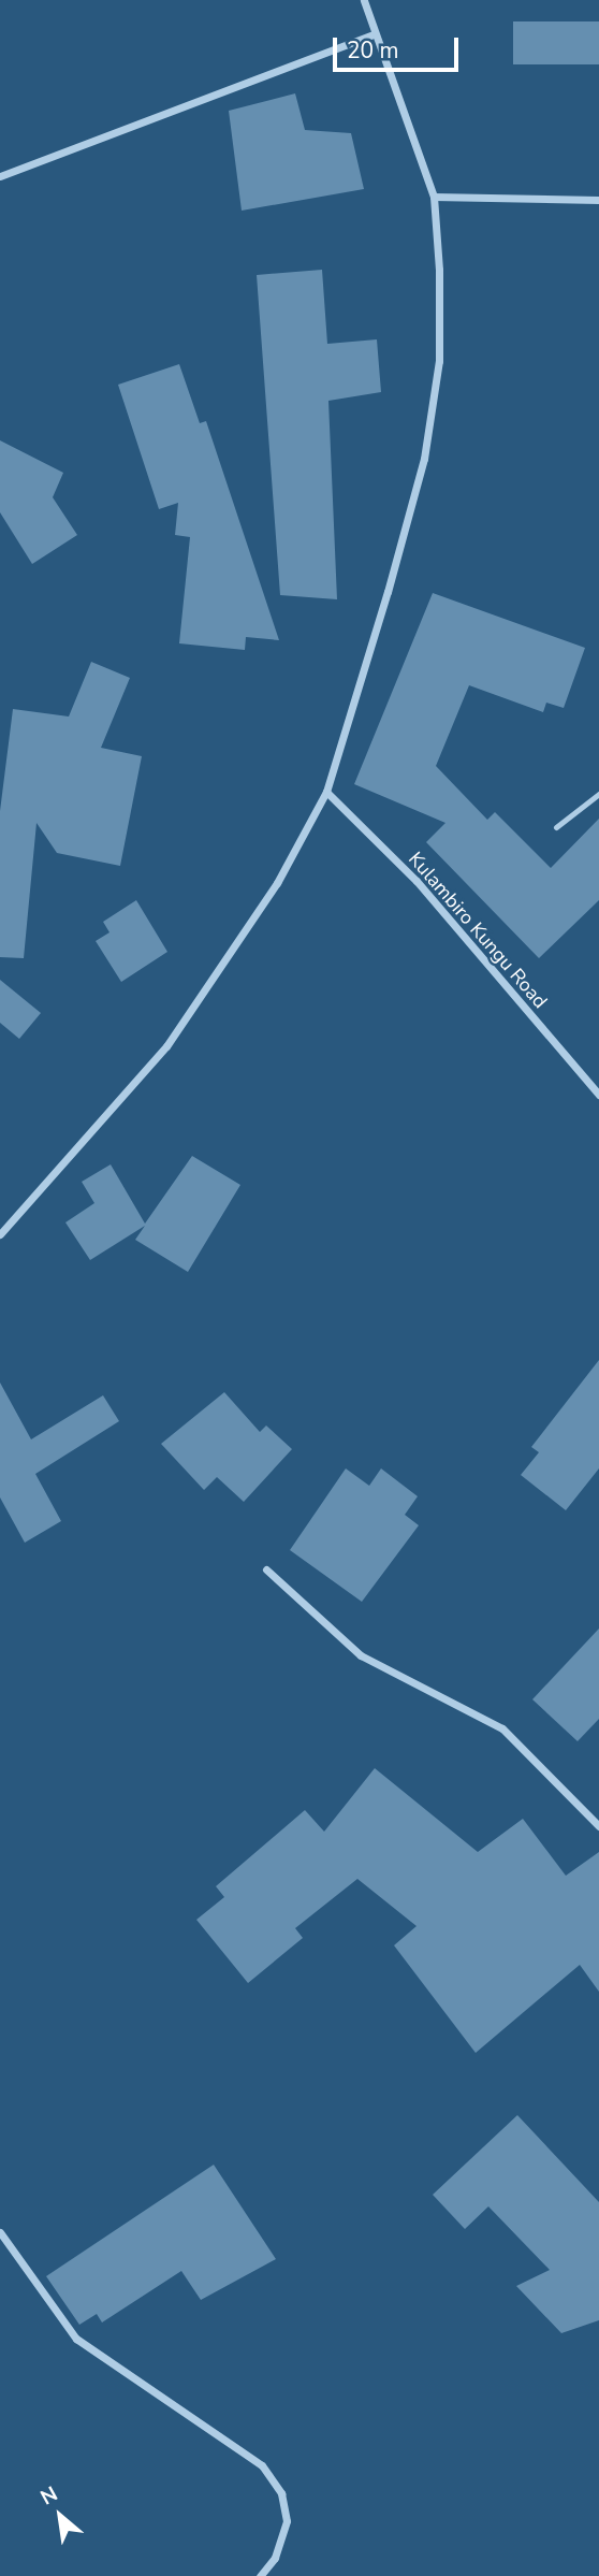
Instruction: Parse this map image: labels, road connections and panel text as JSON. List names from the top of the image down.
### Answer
{
  "streets": {
    "street": ["Kulambiro Kungu Road"]
  },
  "scale_bar": "20 m",
  "north": "top left"
}
